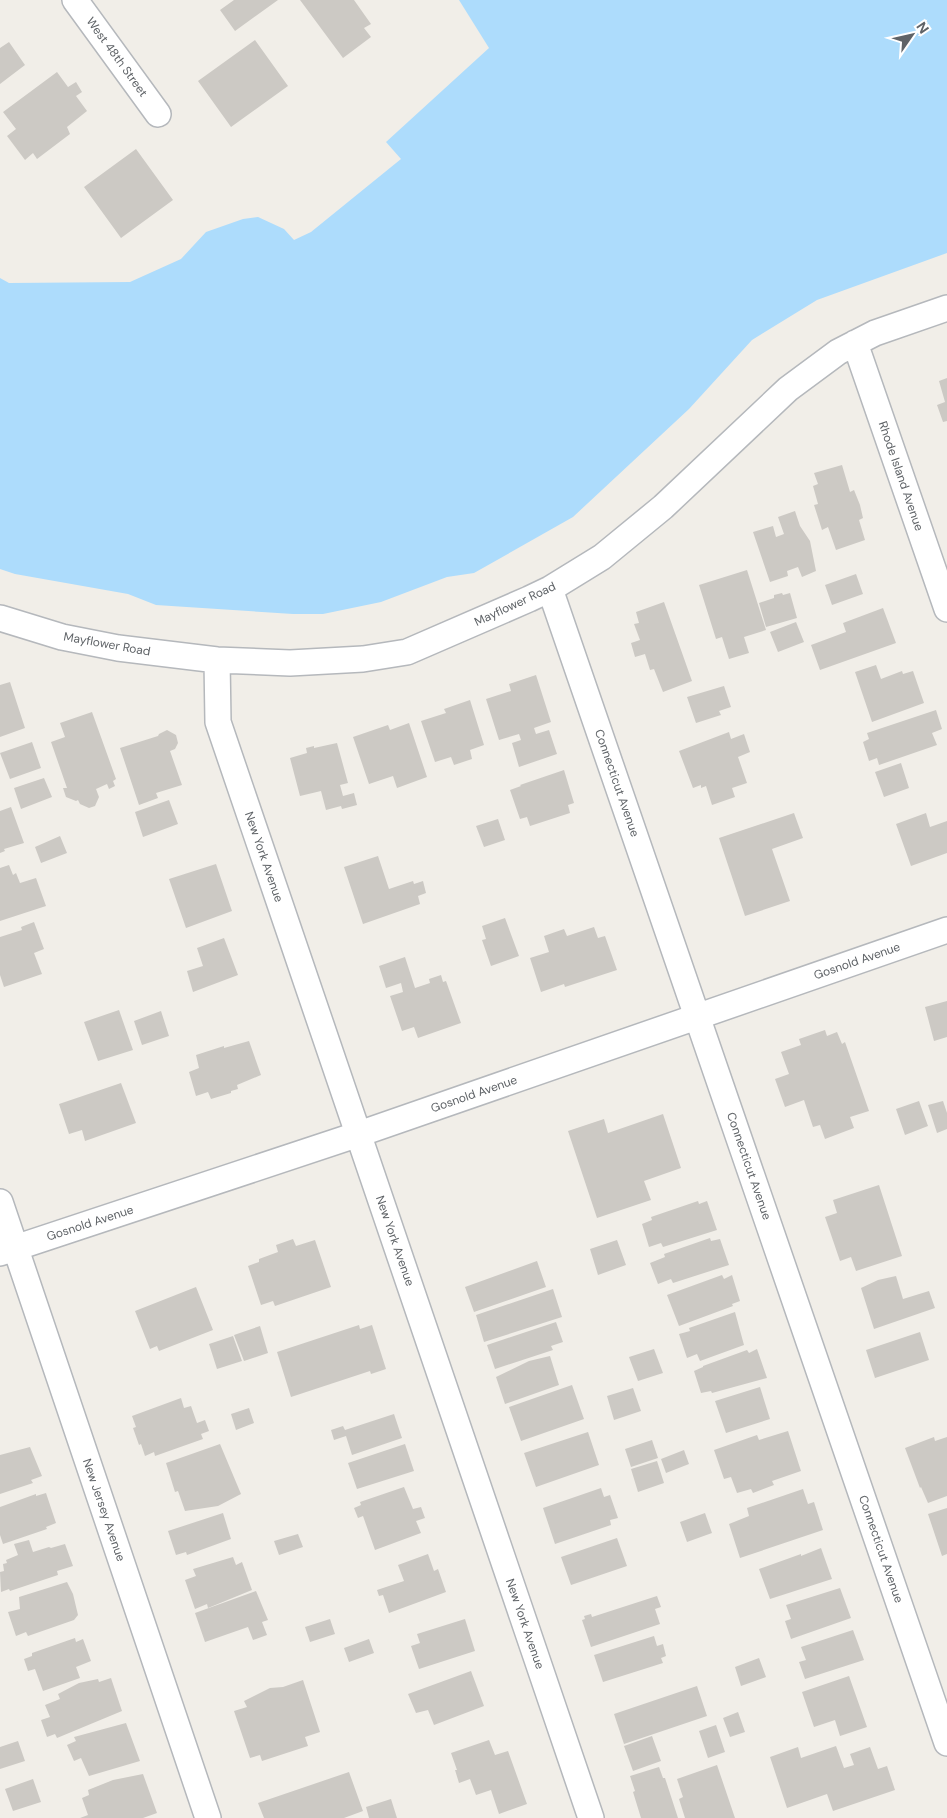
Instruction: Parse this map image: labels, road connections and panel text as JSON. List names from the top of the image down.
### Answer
{
  "streets": {
    "street": [
      "West 48th Street",
      "Rhode Island Avenue",
      "Mayflower Road",
      "Connecticut Avenue",
      "New York Avenue",
      "Gosnold Avenue",
      "New Jersey Avenue"
    ]
  },
  "crossings": [
    ["Rhode Island Avenue", "Mayflower Road"],
    ["Mayflower Road", "Connecticut Avenue"],
    ["Mayflower Road", "New York Avenue"],
    ["Connecticut Avenue", "Gosnold Avenue"],
    ["New York Avenue", "Gosnold Avenue"],
    ["Gosnold Avenue", "New Jersey Avenue"]
  ],
  "north": "top right"
}
